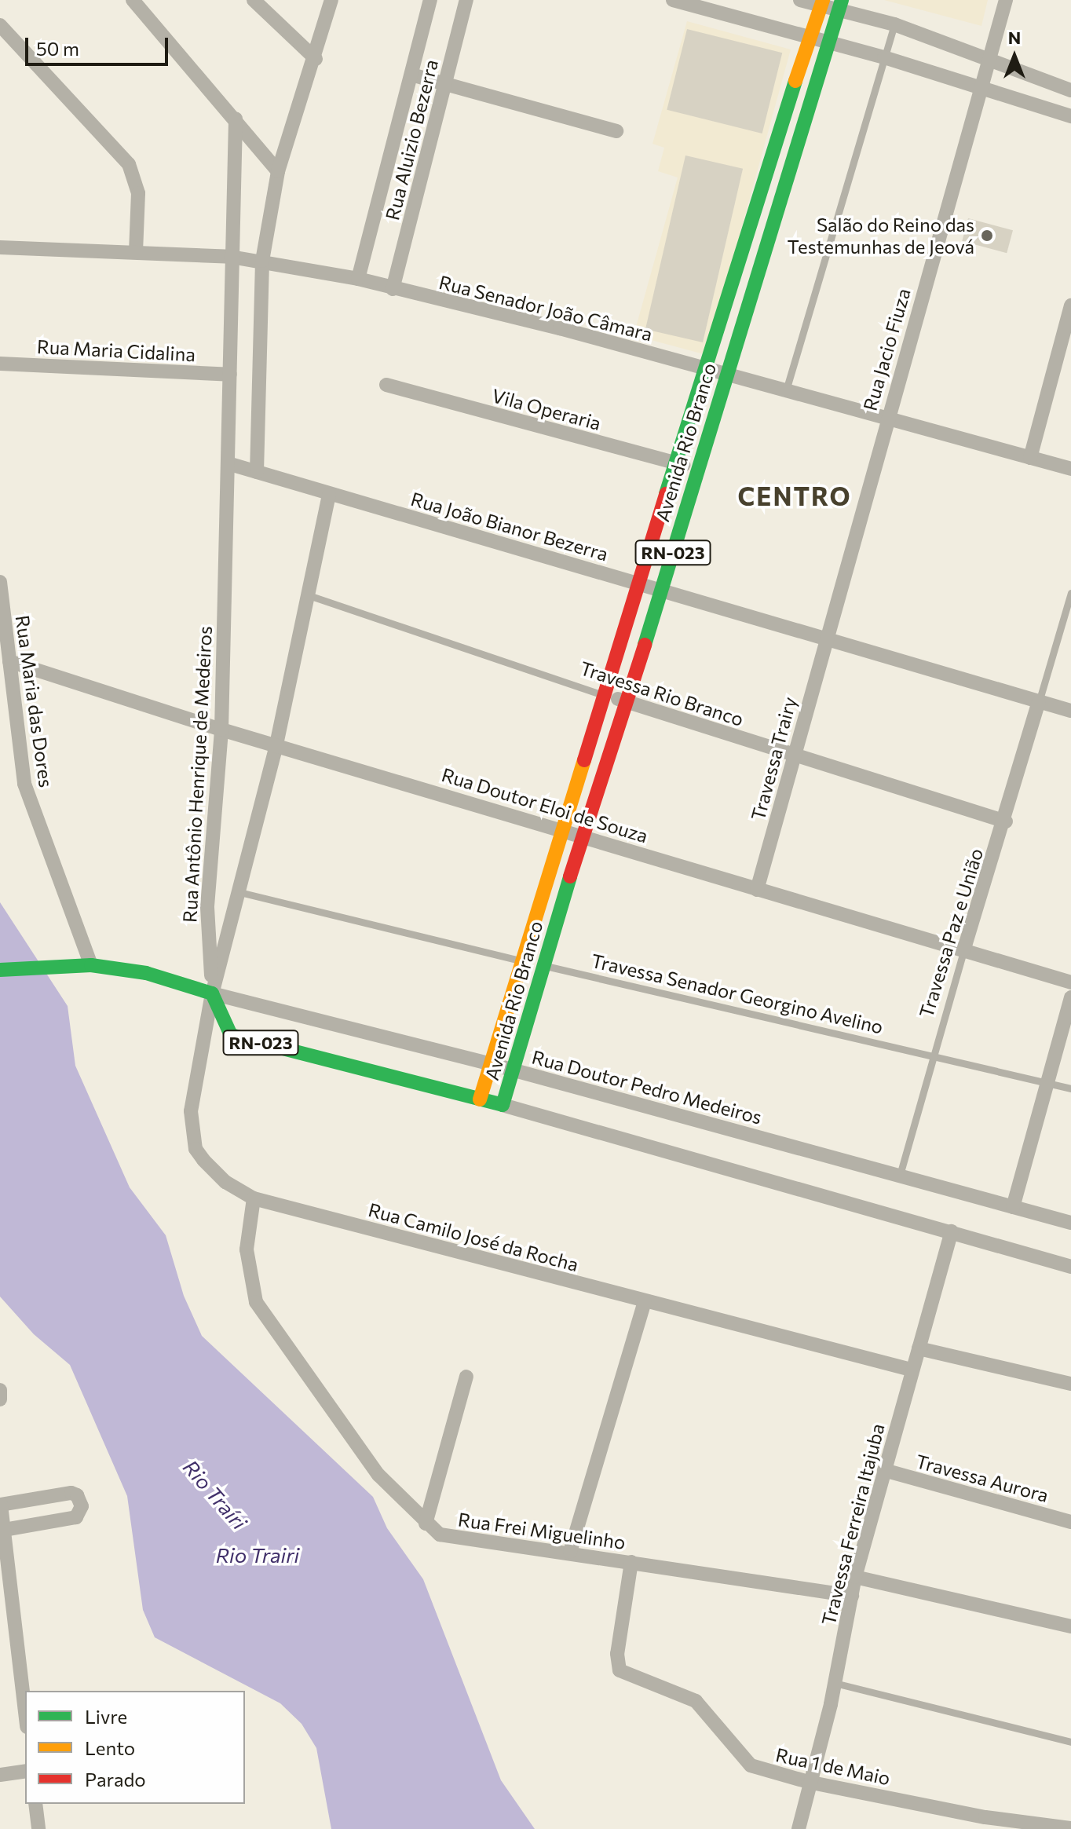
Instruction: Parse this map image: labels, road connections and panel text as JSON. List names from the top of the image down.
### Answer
{
  "streets": {
    "main road": ["Avenida Rio Branco", "RN-023", "Rua Doutor Pedro Medeiros"],
    "street": [
      "Rua Aluizio Bezerra",
      "Rua Senador João Câmara",
      "Rua Jacio Fiuza",
      "Rua Maria Cidalina",
      "Vila Operaria",
      "Rua João Bianor Bezerra",
      "Travessa Rio Branco",
      "Rua Maria das Dores",
      "Travessa Trairy",
      "Rua Antônio Henrique de Medeiros",
      "Rua Doutor Eloi de Souza",
      "Travessa Paz e União",
      "Rua Camilo José da Rocha",
      "Travessa Aurora",
      "Travessa Ferreira Itajuba",
      "Rua Frei Miguelinho",
      "Rua 1 de Maio"
    ],
    "lane": ["Travessa Senador Georgino Avelino"]
  },
  "crossings": [
    ["Rua Aluizio Bezerra", "Rua Senador João Câmara"],
    ["Rua Senador João Câmara", "Rua Jacio Fiuza"],
    ["Rua Senador João Câmara", "Avenida Rio Branco"],
    ["Rua Senador João Câmara", "Rua Antônio Henrique de Medeiros"],
    ["Rua Jacio Fiuza", "Rua João Bianor Bezerra"],
    ["Rua Jacio Fiuza", "Travessa Trairy"],
    ["Rua Maria Cidalina", "Rua Antônio Henrique de Medeiros"],
    ["Vila Operaria", "Avenida Rio Branco"],
    ["Avenida Rio Branco", "Rua João Bianor Bezerra"],
    ["Avenida Rio Branco", "RN-023"],
    ["Avenida Rio Branco", "Travessa Rio Branco"],
    ["Avenida Rio Branco", "Rua Doutor Eloi de Souza"],
    ["Avenida Rio Branco", "Travessa Senador Georgino Avelino"],
    ["Avenida Rio Branco", "Rua Doutor Pedro Medeiros"],
    ["Rua João Bianor Bezerra", "Travessa Trairy"],
    ["Rua João Bianor Bezerra", "Rua Antônio Henrique de Medeiros"],
    ["Rua João Bianor Bezerra", "Travessa Paz e União"],
    ["RN-023", "Rua Antônio Henrique de Medeiros"],
    ["RN-023", "Rua Doutor Pedro Medeiros"],
    ["RN-023", "Rua Camilo José da Rocha"],
    ["Travessa Rio Branco", "Travessa Trairy"],
    ["Travessa Rio Branco", "Travessa Paz e União"],
    ["Rua Maria das Dores", "Rua Doutor Eloi de Souza"],
    ["Rua Maria das Dores", "Rua Doutor Pedro Medeiros"],
    ["Travessa Trairy", "Rua Doutor Eloi de Souza"],
    ["Rua Antônio Henrique de Medeiros", "Rua Doutor Eloi de Souza"],
    ["Rua Antônio Henrique de Medeiros", "Rua Doutor Pedro Medeiros"],
    ["Rua Antônio Henrique de Medeiros", "Rua Camilo José da Rocha"],
    ["Rua Doutor Eloi de Souza", "Travessa Paz e União"],
    ["Travessa Paz e União", "Travessa Senador Georgino Avelino"],
    ["Travessa Paz e União", "Rua Doutor Pedro Medeiros"],
    ["Rua Doutor Pedro Medeiros", "Rua Camilo José da Rocha"],
    ["Rua Camilo José da Rocha", "Travessa Ferreira Itajuba"],
    ["Rua Camilo José da Rocha", "Rua Frei Miguelinho"],
    ["Travessa Aurora", "Travessa Ferreira Itajuba"],
    ["Travessa Ferreira Itajuba", "Rua Frei Miguelinho"],
    ["Travessa Ferreira Itajuba", "Rua 1 de Maio"],
    ["Rua Frei Miguelinho", "Rua 1 de Maio"]
  ],
  "districts": ["CENTRO"],
  "water": ["Rio Traíri", "Rio Trairi"],
  "places": ["Salão do Reino das Testemunhas de Jeová"],
  "legend": ["Livre", "Lento", "Parado"],
  "scale_bar": "50 m",
  "north": "top"
}
